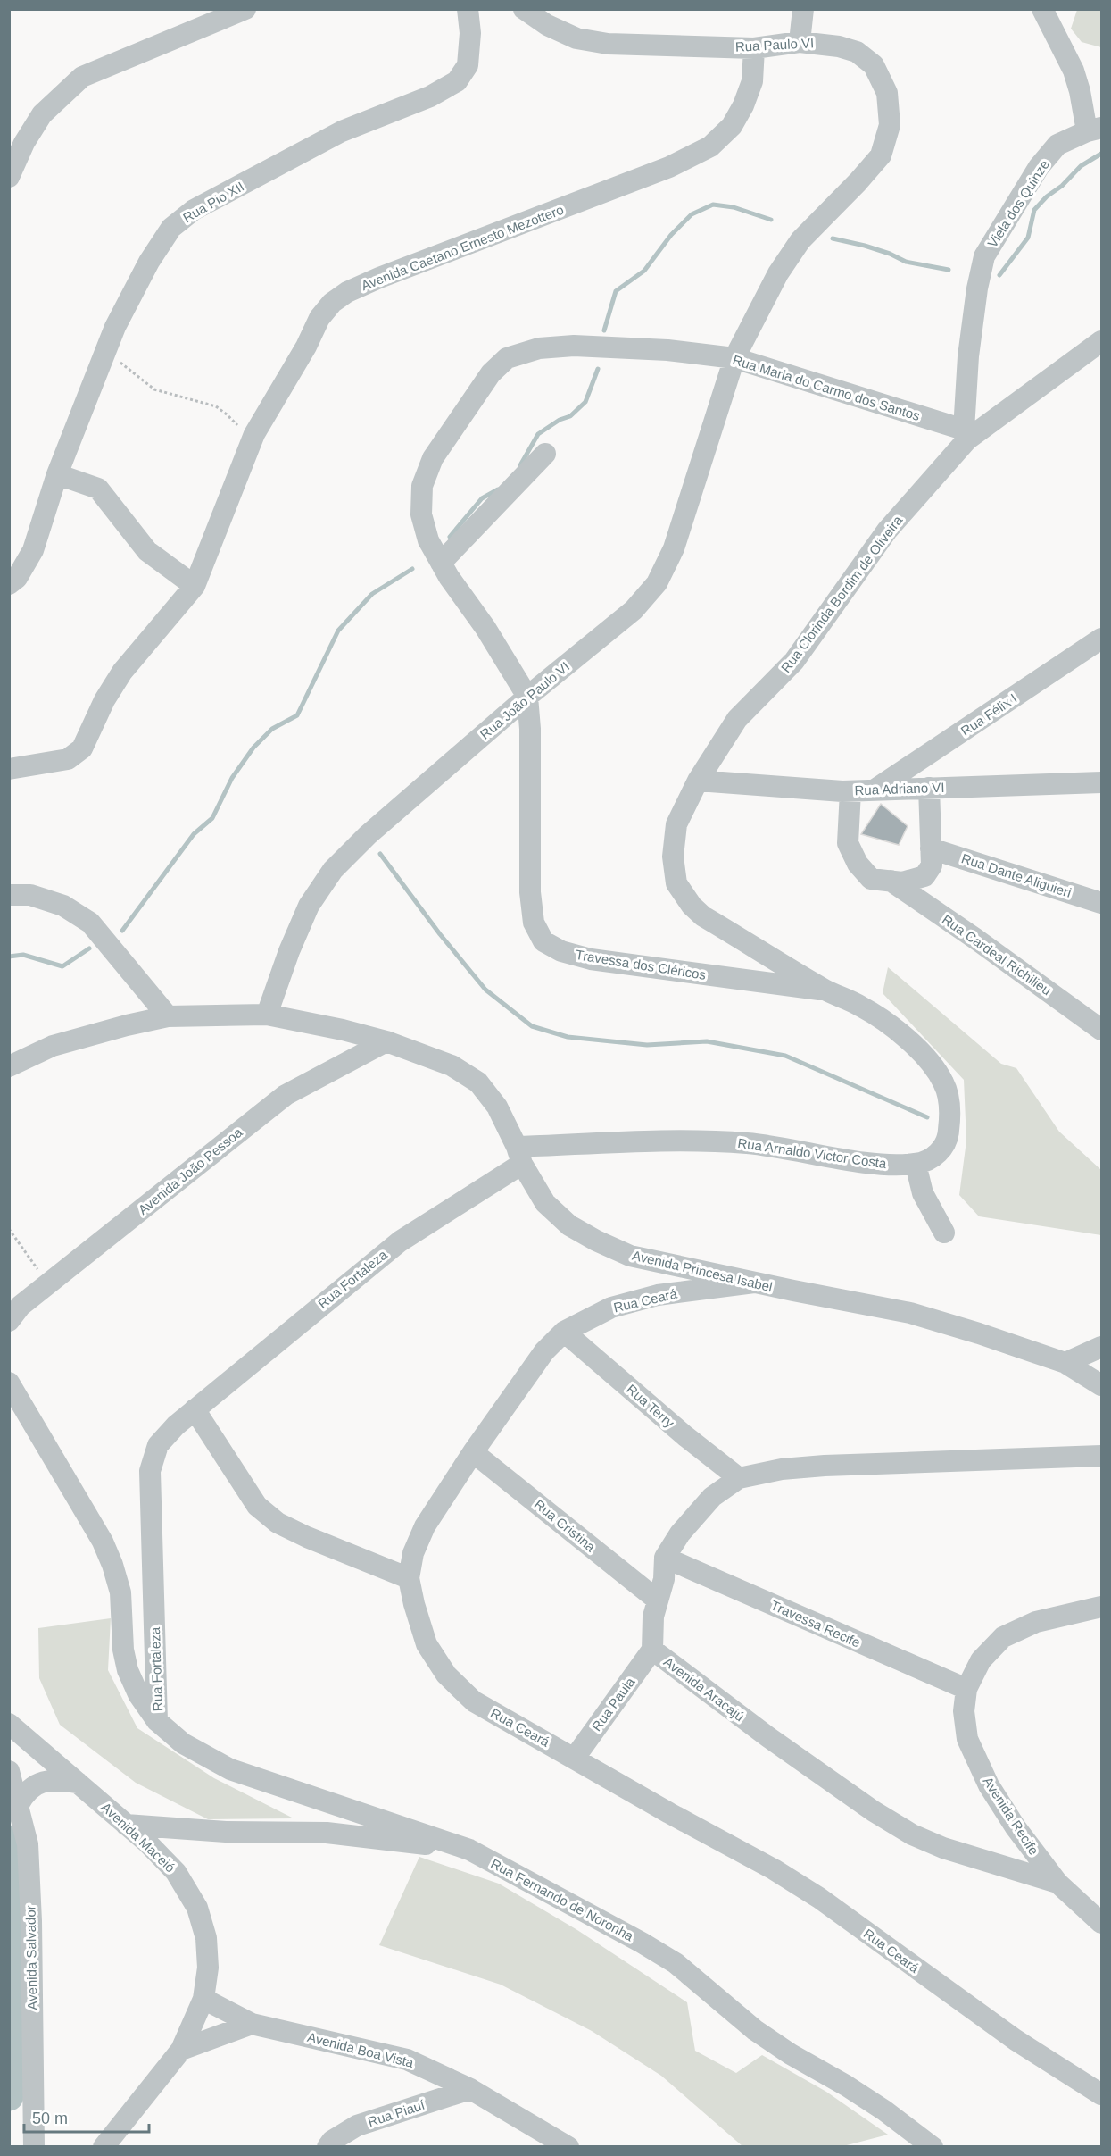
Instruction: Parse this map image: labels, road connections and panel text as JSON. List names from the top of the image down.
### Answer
{
  "streets": {
    "street": [
      "Rua Paulo VI",
      "Rua Pio XII",
      "Viela dos Quinze",
      "Avenida Caetano Ernesto Mezottero",
      "Rua Maria do Carmo dos Santos",
      "Rua Clorinda Bordim de Oliveira",
      "Rua João Paulo VI",
      "Rua Félix I",
      "Rua Adriano VI",
      "Rua Dante Aliguieri",
      "Rua Cardeal Richilieu",
      "Travessa dos Cléricos",
      "Rua Arnaldo Victor Costa",
      "Avenida João Pessoa",
      "Avenida Princesa Isabel",
      "Rua Fortaleza",
      "Rua Ceará",
      "Rua Terry",
      "Rua Cristina",
      "Travessa Recife",
      "Avenida Aracajú",
      "Rua Paula",
      "Avenida Recife",
      "Avenida Maceió",
      "Rua Fernando de Noronha",
      "Avenida Salvador",
      "Avenida Boa Vista",
      "Rua Piauí"
    ]
  },
  "crossings": [
    ["Rua Paulo VI", "Avenida Caetano Ernesto Mezottero"],
    ["Rua Paulo VI", "Rua Maria do Carmo dos Santos"],
    ["Rua Paulo VI", "Rua João Paulo VI"],
    ["Viela dos Quinze", "Rua Maria do Carmo dos Santos"],
    ["Viela dos Quinze", "Rua Clorinda Bordim de Oliveira"],
    ["Rua Maria do Carmo dos Santos", "Rua Clorinda Bordim de Oliveira"],
    ["Rua Maria do Carmo dos Santos", "Rua João Paulo VI"],
    ["Rua Maria do Carmo dos Santos", "Travessa dos Cléricos"],
    ["Rua Clorinda Bordim de Oliveira", "Rua Adriano VI"],
    ["Rua Clorinda Bordim de Oliveira", "Rua Arnaldo Victor Costa"],
    ["Rua João Paulo VI", "Travessa dos Cléricos"],
    ["Rua João Paulo VI", "Avenida Princesa Isabel"],
    ["Rua Félix I", "Rua Adriano VI"],
    ["Rua Félix I", "Rua Dante Aliguieri"],
    ["Rua Félix I", "Rua Cardeal Richilieu"],
    ["Rua Adriano VI", "Rua Dante Aliguieri"],
    ["Rua Adriano VI", "Rua Cardeal Richilieu"],
    ["Rua Adriano VI", "Rua Arnaldo Victor Costa"],
    ["Rua Dante Aliguieri", "Rua Cardeal Richilieu"],
    ["Travessa dos Cléricos", "Rua Arnaldo Victor Costa"],
    ["Rua Arnaldo Victor Costa", "Avenida Princesa Isabel"],
    ["Rua Arnaldo Victor Costa", "Rua Fortaleza"],
    ["Avenida João Pessoa", "Avenida Princesa Isabel"],
    ["Avenida Princesa Isabel", "Rua Fortaleza"],
    ["Avenida Princesa Isabel", "Rua Ceará"],
    ["Rua Fortaleza", "Rua Fernando de Noronha"],
    ["Rua Ceará", "Rua Terry"],
    ["Rua Ceará", "Rua Cristina"],
    ["Rua Ceará", "Rua Paula"],
    ["Rua Terry", "Avenida Aracajú"],
    ["Rua Cristina", "Avenida Aracajú"],
    ["Travessa Recife", "Avenida Aracajú"],
    ["Travessa Recife", "Avenida Recife"],
    ["Avenida Aracajú", "Rua Paula"],
    ["Avenida Aracajú", "Avenida Recife"],
    ["Avenida Maceió", "Avenida Boa Vista"],
    ["Avenida Boa Vista", "Rua Piauí"]
  ],
  "scale_bar": "50 m"
}
